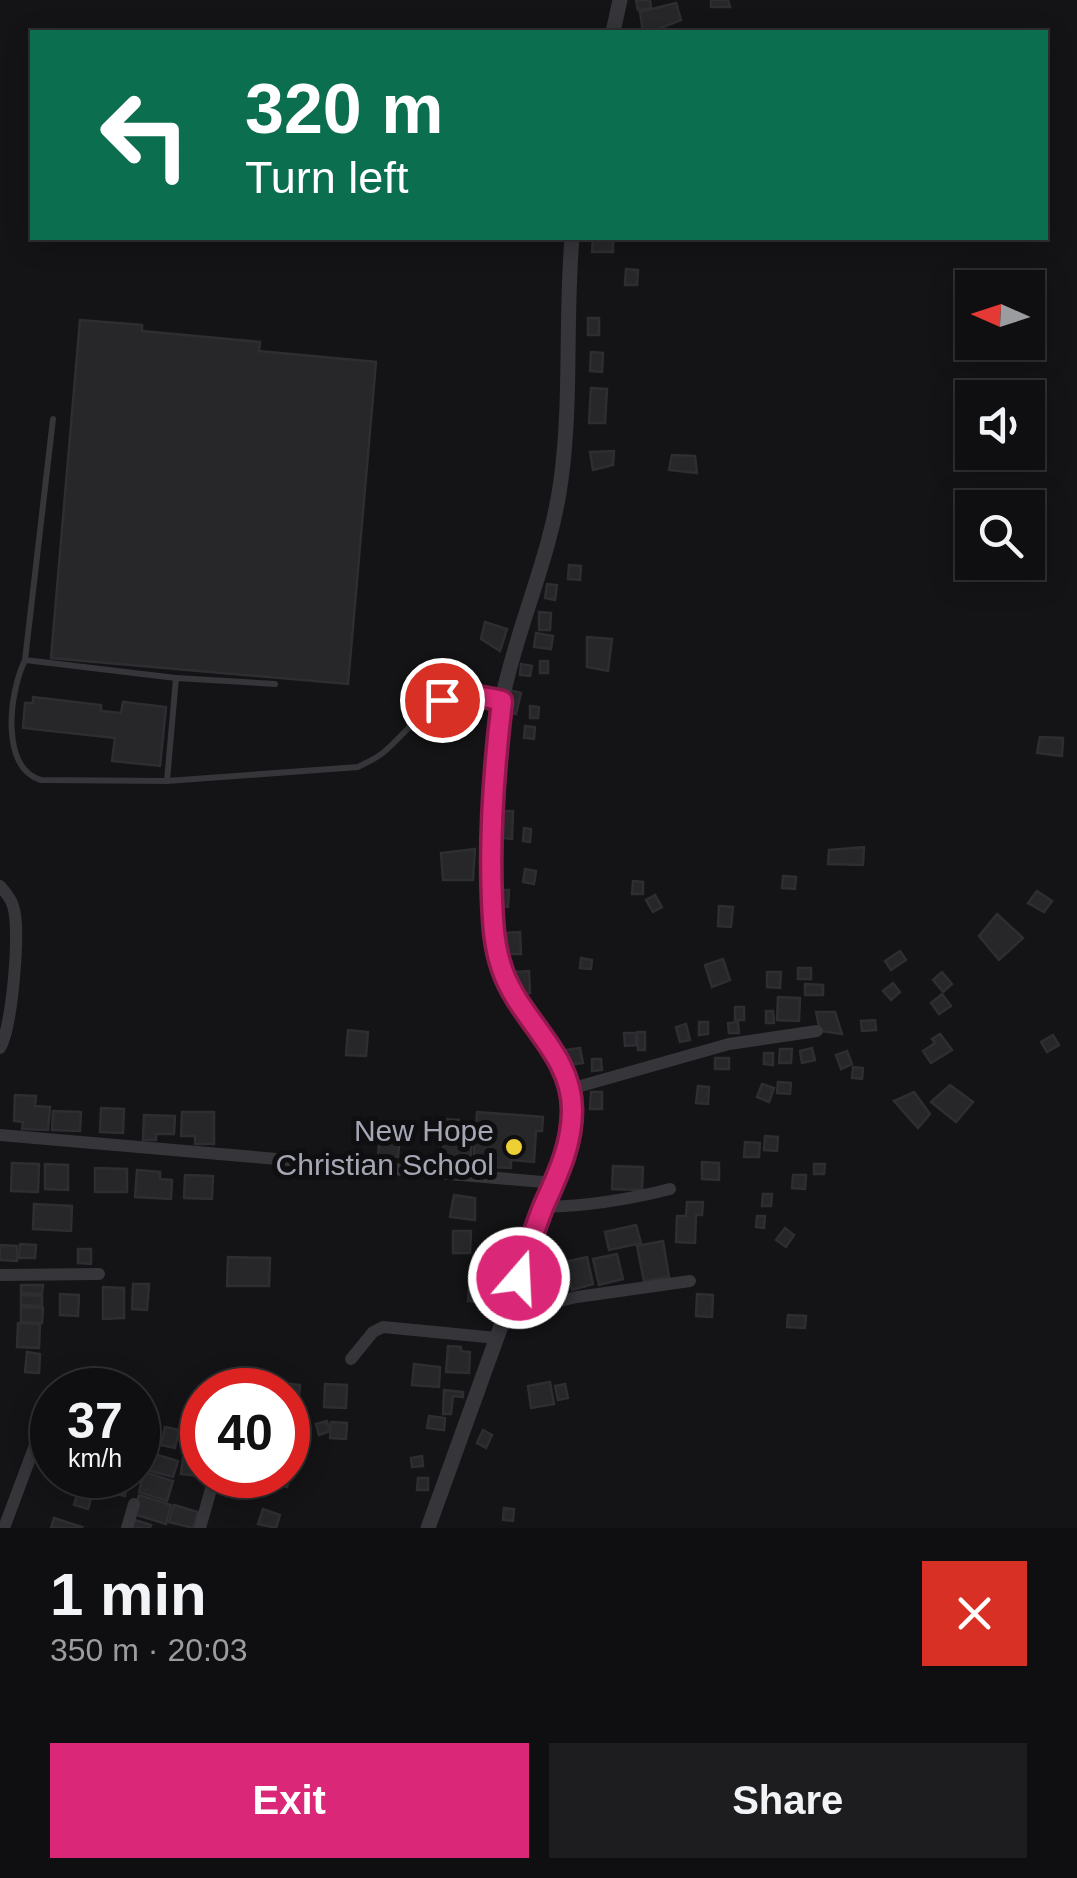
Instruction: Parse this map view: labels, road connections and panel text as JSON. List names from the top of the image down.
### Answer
{
  "places": ["New Hope Christian School"],
  "north": "left",
  "page": {
    "turn": ["320 m", "Turn left"],
    "speed": "37 km/h",
    "limit": "40",
    "heading": ["1 min", "350 m · 20:03"],
    "buttons": ["Exit", "Share"]
  }
}
